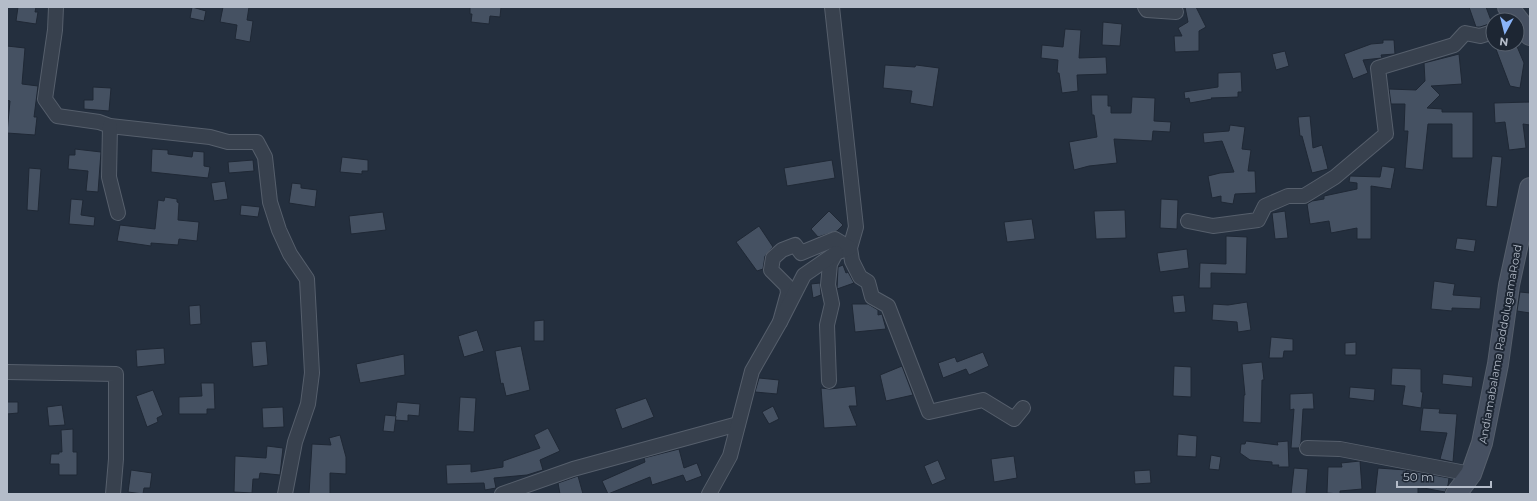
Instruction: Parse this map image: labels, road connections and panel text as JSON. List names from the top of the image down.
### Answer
{
  "streets": {
    "street": ["Andiamabalama RaddolugamaRoad"]
  },
  "scale_bar": "50 m",
  "north": "bottom"
}
